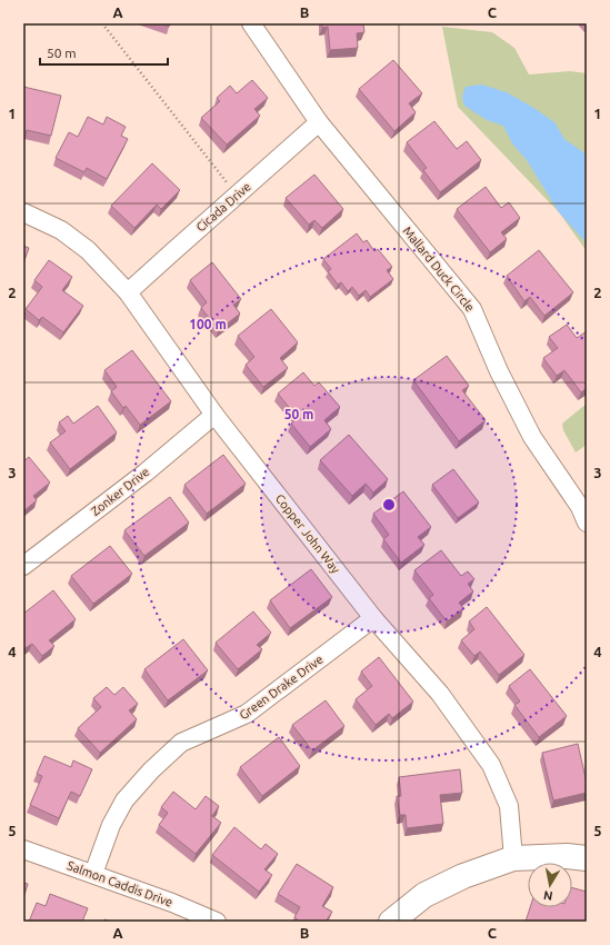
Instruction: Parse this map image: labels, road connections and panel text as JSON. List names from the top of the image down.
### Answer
{
  "streets": {
    "street": [
      "Cicada Drive",
      "Mallard Duck Circle",
      "Zonker Drive",
      "Copper John Way",
      "Green Drake Drive",
      "Salmon Caddis Drive"
    ]
  },
  "crossings": [
    ["Cicada Drive", "Mallard Duck Circle"],
    ["Cicada Drive", "Copper John Way"],
    ["Zonker Drive", "Copper John Way"],
    ["Copper John Way", "Green Drake Drive"],
    ["Green Drake Drive", "Salmon Caddis Drive"]
  ],
  "scale_bar": "50 m",
  "north": "bottom",
  "grid": {
    "columns": ["A", "B", "C"],
    "rows": [
      "1",
      "2",
      "3",
      "4",
      "5"
    ]
  },
  "rings": ["100 m", "50 m"]
}
